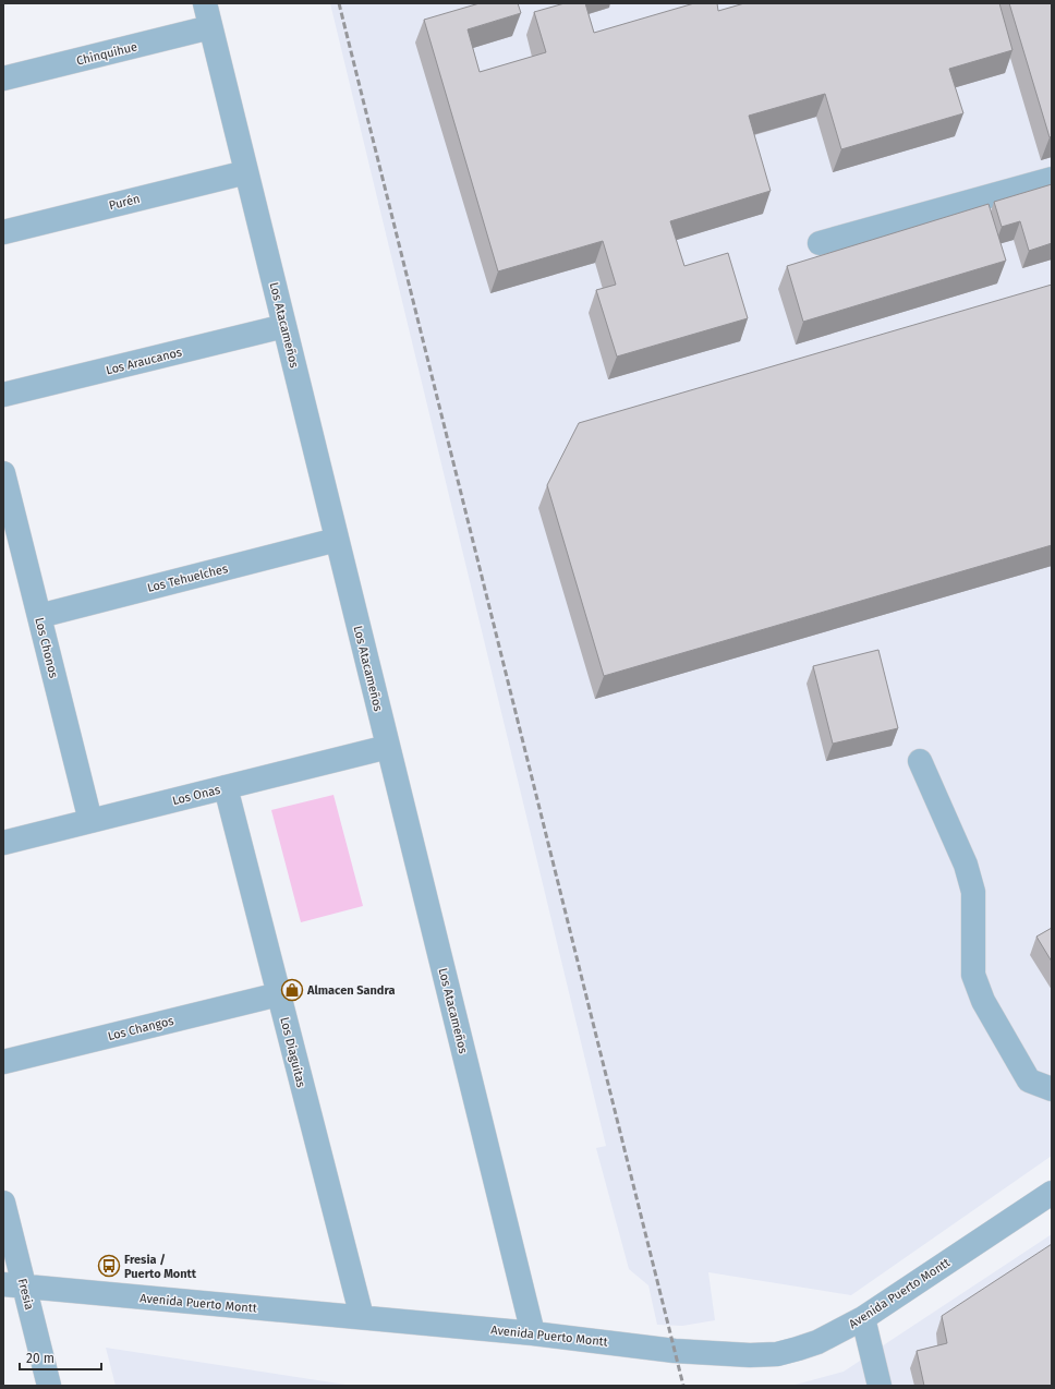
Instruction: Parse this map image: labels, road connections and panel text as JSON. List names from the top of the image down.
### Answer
{
  "streets": {
    "street": [
      "Chinquihue",
      "Purén",
      "Los Atacameños",
      "Los Araucanos",
      "Los Tehuelches",
      "Los Chonos",
      "Los Onas",
      "Los Changos",
      "Los Diaguitas",
      "Avenida Puerto Montt",
      "Fresia"
    ]
  },
  "crossings": [
    ["Chinquihue", "Los Atacameños"],
    ["Purén", "Los Atacameños"],
    ["Los Atacameños", "Los Araucanos"],
    ["Los Atacameños", "Los Tehuelches"],
    ["Los Atacameños", "Los Onas"],
    ["Los Atacameños", "Avenida Puerto Montt"],
    ["Los Tehuelches", "Los Chonos"],
    ["Los Chonos", "Los Onas"],
    ["Los Onas", "Los Diaguitas"],
    ["Los Changos", "Los Diaguitas"],
    ["Los Diaguitas", "Avenida Puerto Montt"],
    ["Avenida Puerto Montt", "Fresia"]
  ],
  "places": {
    "shop": ["Almacen Sandra"],
    "bus stop": ["Fresia / Puerto Montt"]
  },
  "scale_bar": "20 m"
}
